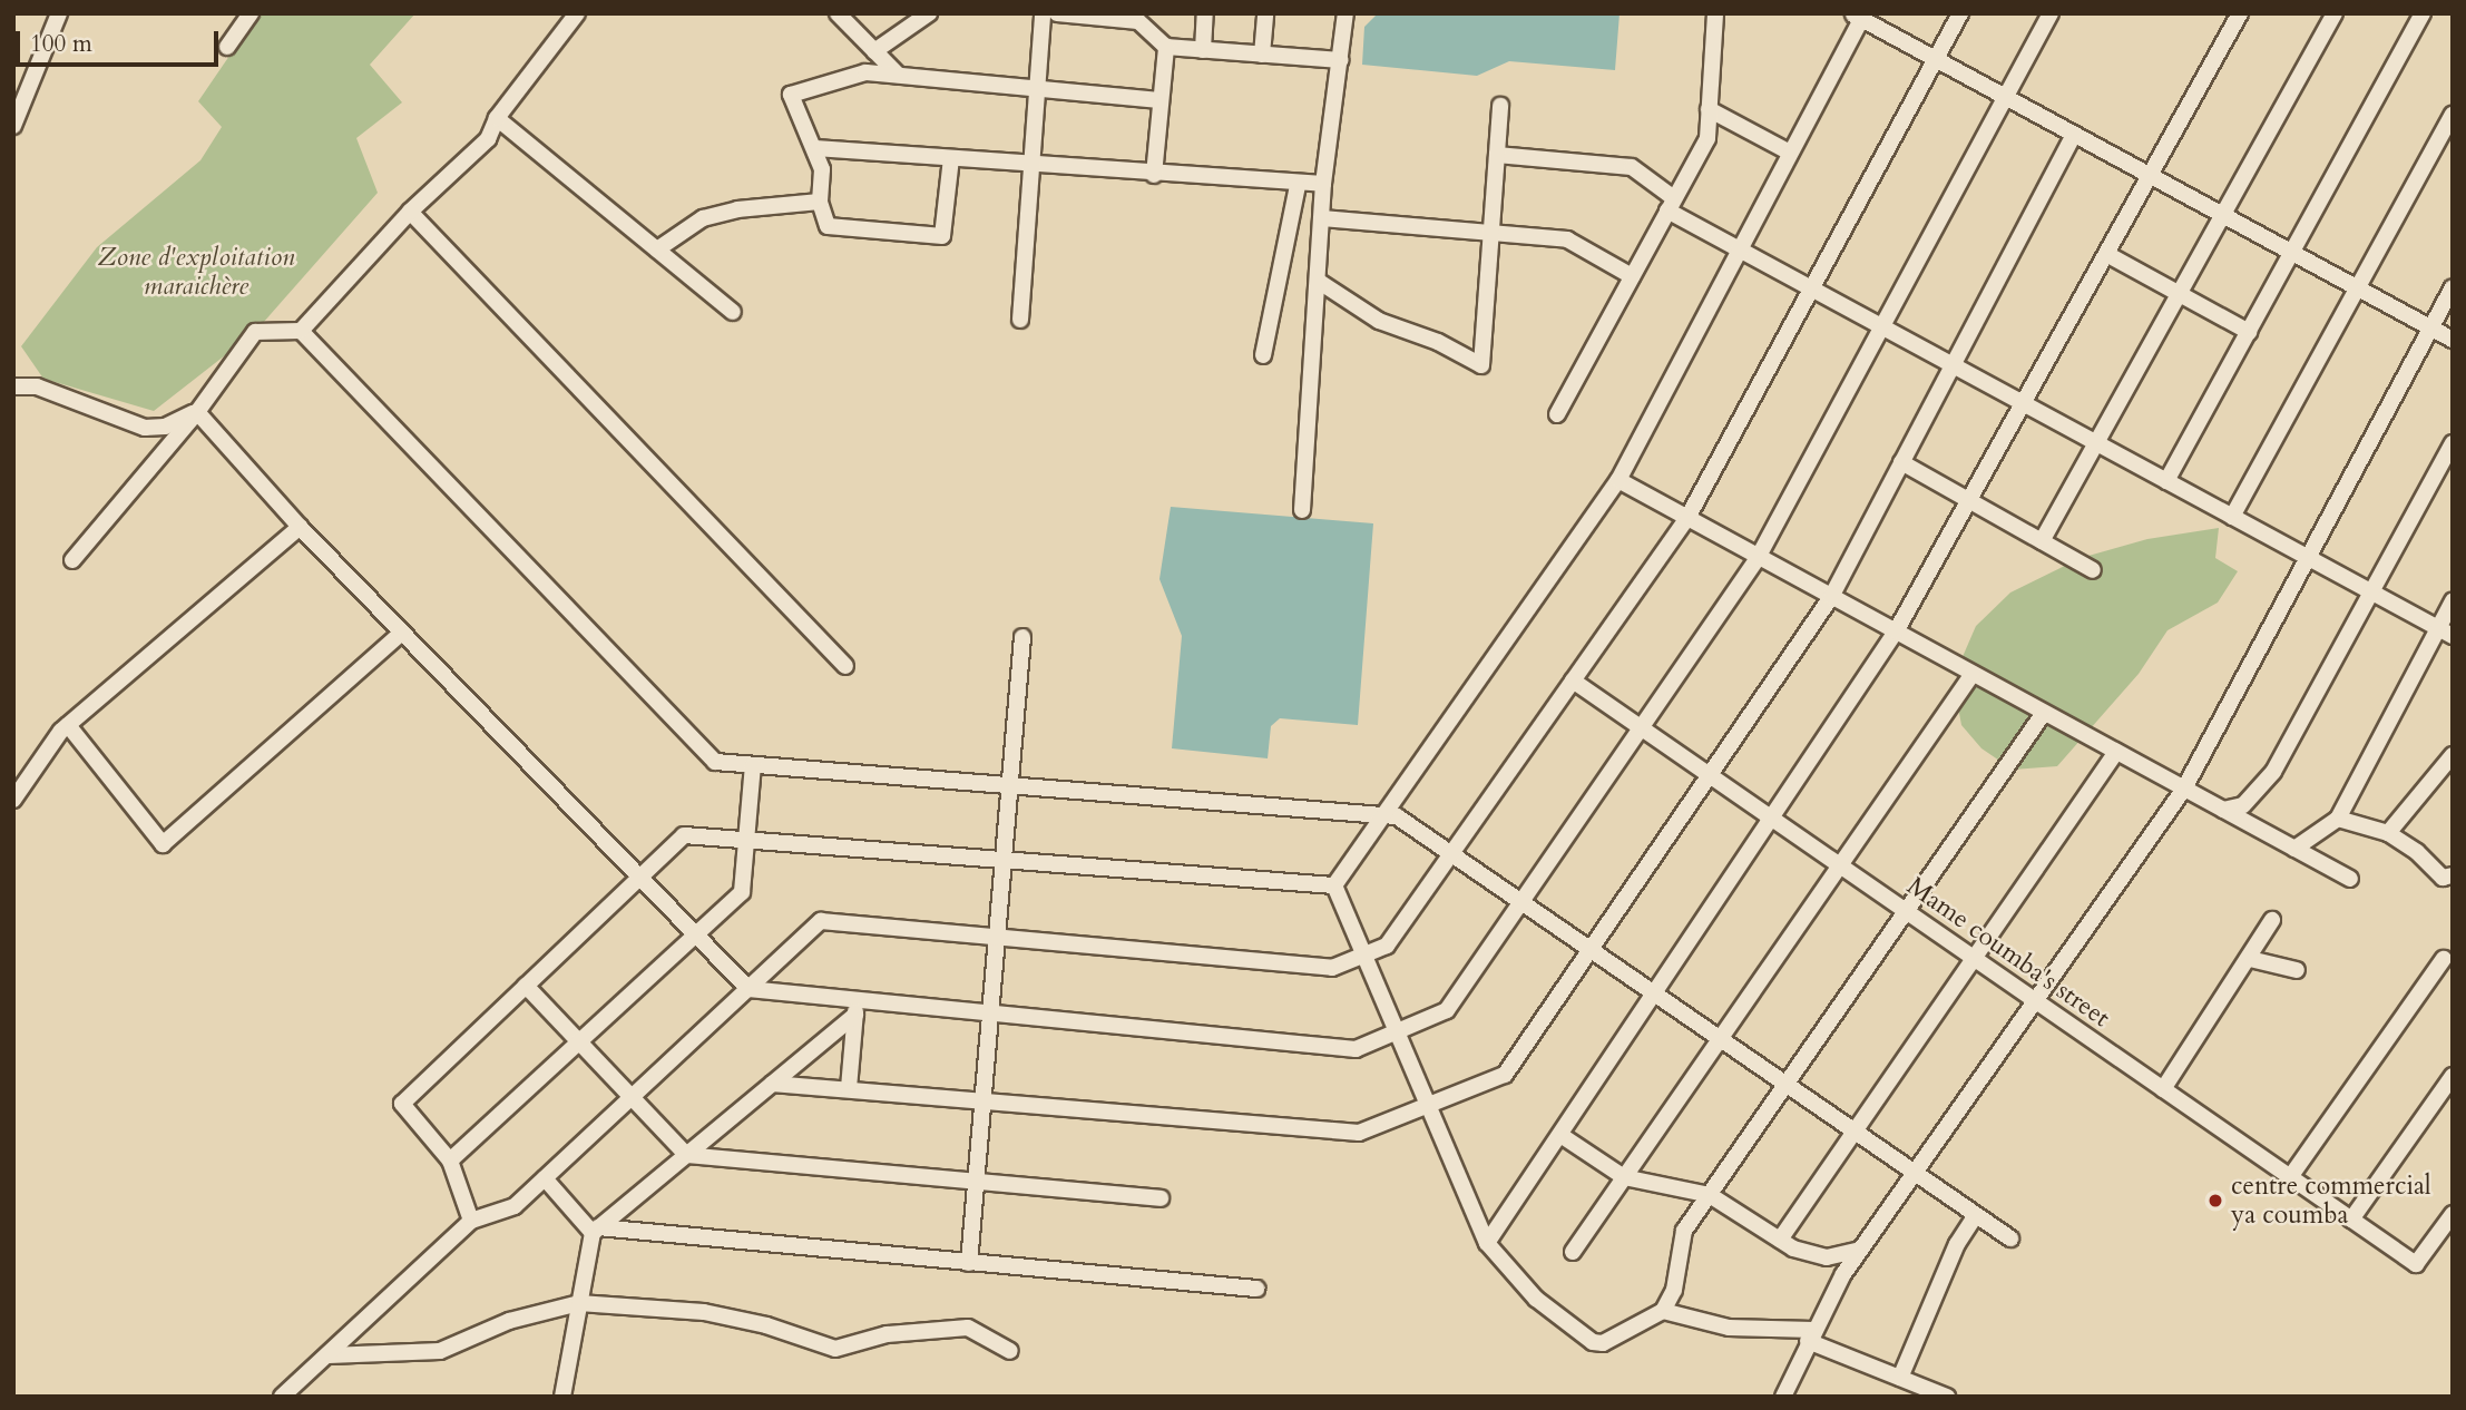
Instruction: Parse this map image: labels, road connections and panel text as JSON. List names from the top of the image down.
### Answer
{
  "streets": {
    "street": ["Mame coumba's street"]
  },
  "parks": ["Zone d'exploitation maraichère"],
  "places": ["centre commercial ya coumba"],
  "scale_bar": "100 m"
}
